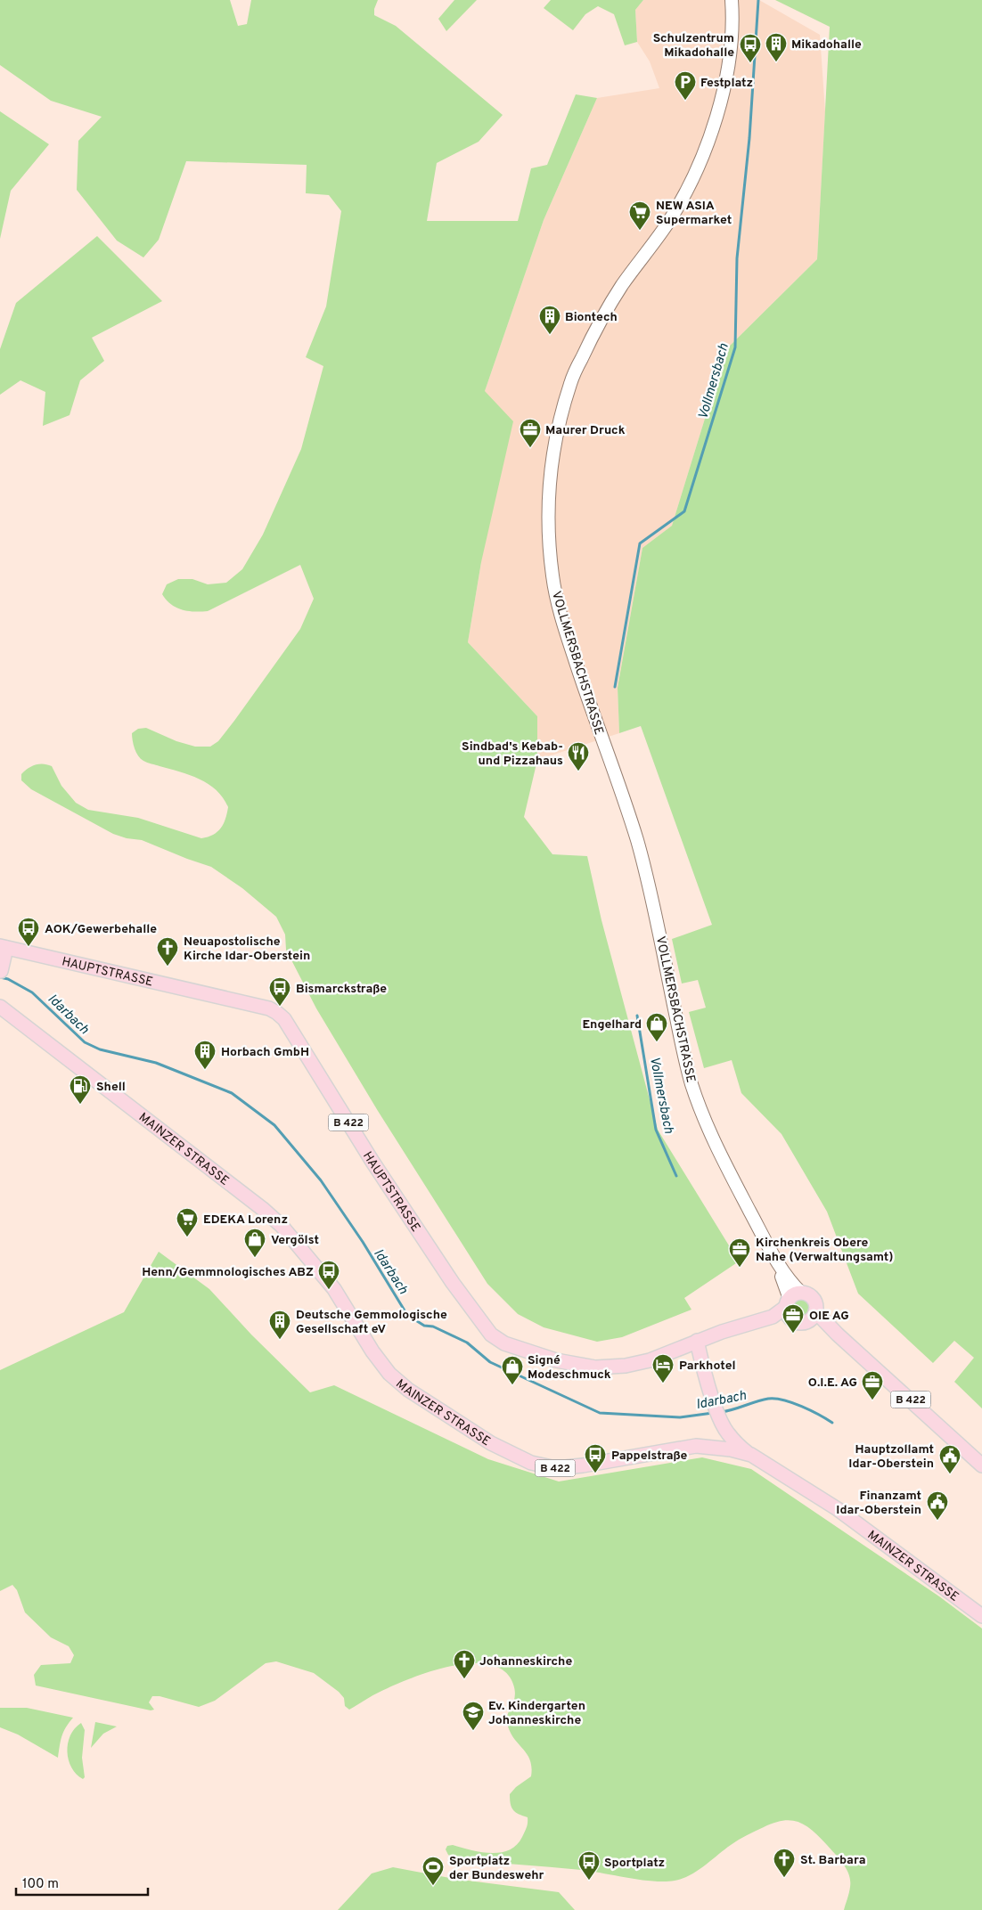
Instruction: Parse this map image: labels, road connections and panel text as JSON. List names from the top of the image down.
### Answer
{
  "streets": {
    "main road": [
      "VOLLMERSBACHSTRASSE",
      "HAUPTSTRASSE",
      "B 422",
      "MAINZER STRASSE"
    ]
  },
  "crossings": [
    ["VOLLMERSBACHSTRASSE", "HAUPTSTRASSE"],
    ["VOLLMERSBACHSTRASSE", "B 422"],
    ["HAUPTSTRASSE", "B 422"],
    ["B 422", "MAINZER STRASSE"]
  ],
  "water": ["Vollmersbach", "Idarbach"],
  "places": {
    "building": [
      "Mikadohalle",
      "Biontech",
      "Horbach GmbH",
      "Deutsche Gemmologische Gesellschaft eV"
    ],
    "bus stop": [
      "Schulzentrum Mikadohalle",
      "AOK/Gewerbehalle",
      "Bismarckstraße",
      "Henn/Gemmnologisches ABZ",
      "Pappelstraße",
      "Sportplatz"
    ],
    "parking": ["Festplatz"],
    "supermarket": ["NEW ASIA Supermarket", "EDEKA Lorenz"],
    "office": [
      "Maurer Druck",
      "Kirchenkreis Obere Nahe (Verwaltungsamt)",
      "OIE AG",
      "O.I.E. AG"
    ],
    "restaurant": ["Sindbad's Kebab- und Pizzahaus"],
    "church": ["Neuapostolische Kirche Idar-Oberstein", "Johanneskirche", "St. Barbara"],
    "shop": ["Engelhard", "Vergölst", "Signé Modeschmuck"],
    "fuel station": ["Shell"],
    "hotel": ["Parkhotel"],
    "public building": ["Hauptzollamt Idar-Oberstein", "Finanzamt Idar-Oberstein"],
    "school or university": ["Ev. Kindergarten Johanneskirche"],
    "sports": ["Sportplatz der Bundeswehr"]
  },
  "scale_bar": "100 m"
}
